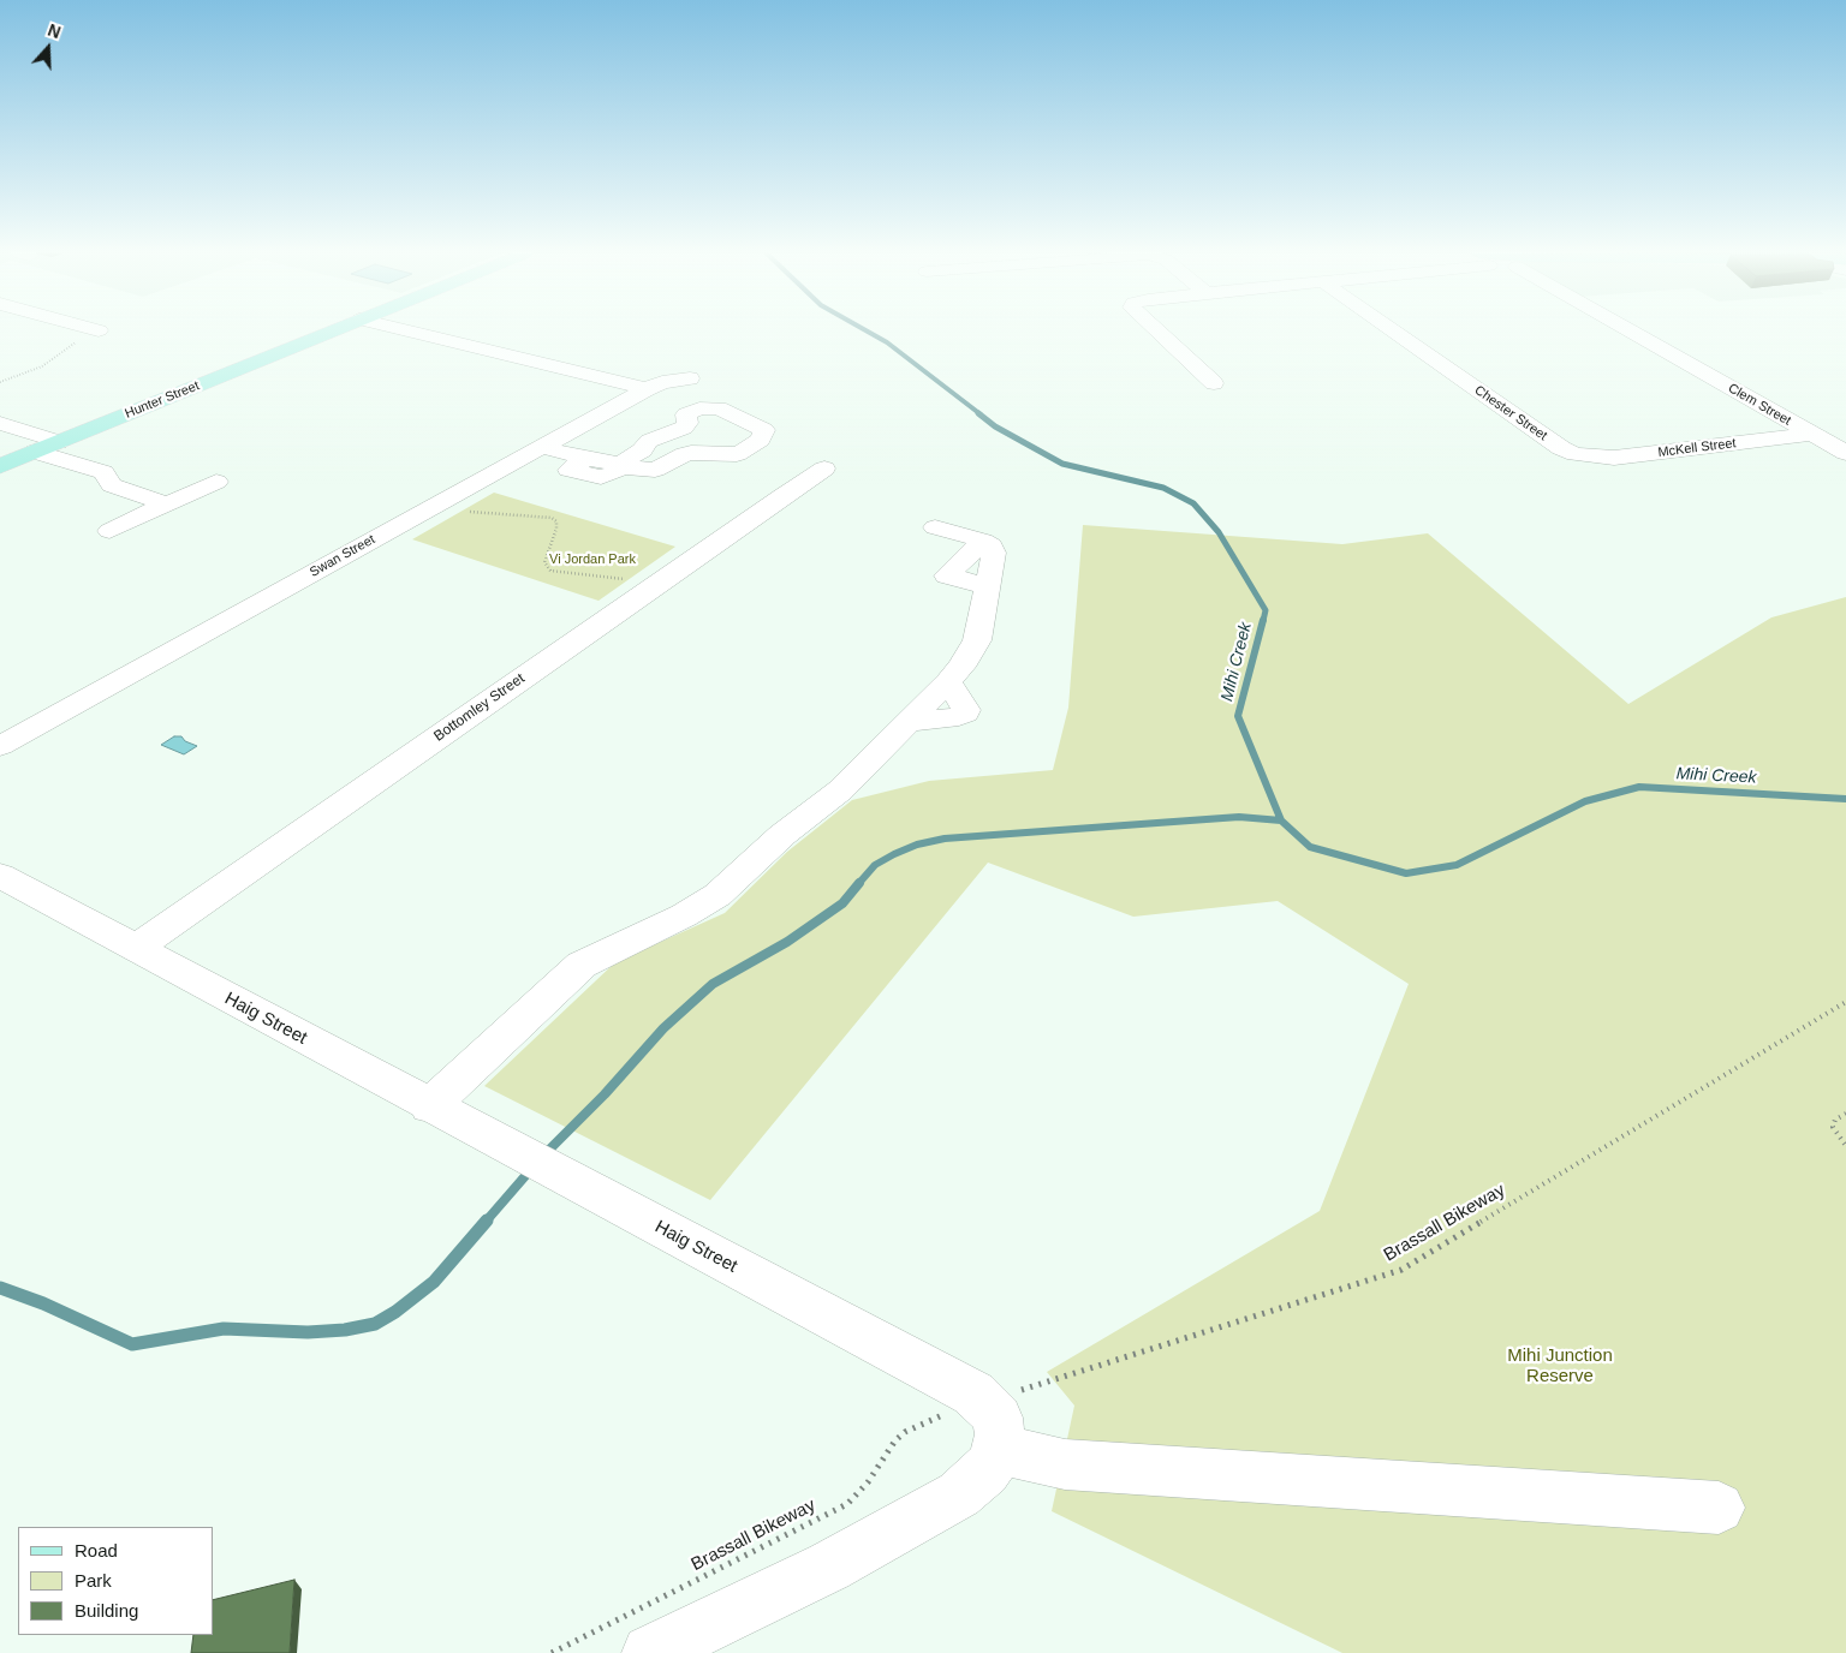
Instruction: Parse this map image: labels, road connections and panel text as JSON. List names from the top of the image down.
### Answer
{
  "streets": {
    "main road": ["Hunter Street"],
    "street": [
      "Clem Street",
      "Chester Street",
      "McKell Street",
      "Swan Street",
      "Bottomley Street",
      "Haig Street"
    ],
    "path": ["Brassall Bikeway"]
  },
  "crossings": [
    ["Clem Street", "McKell Street"],
    ["Chester Street", "McKell Street"],
    ["Bottomley Street", "Haig Street"]
  ],
  "water": ["Mihi Creek"],
  "parks": ["Vi Jordan Park", "Mihi Junction Reserve"],
  "legend": ["Road", "Park", "Building"],
  "north": "top"
}
